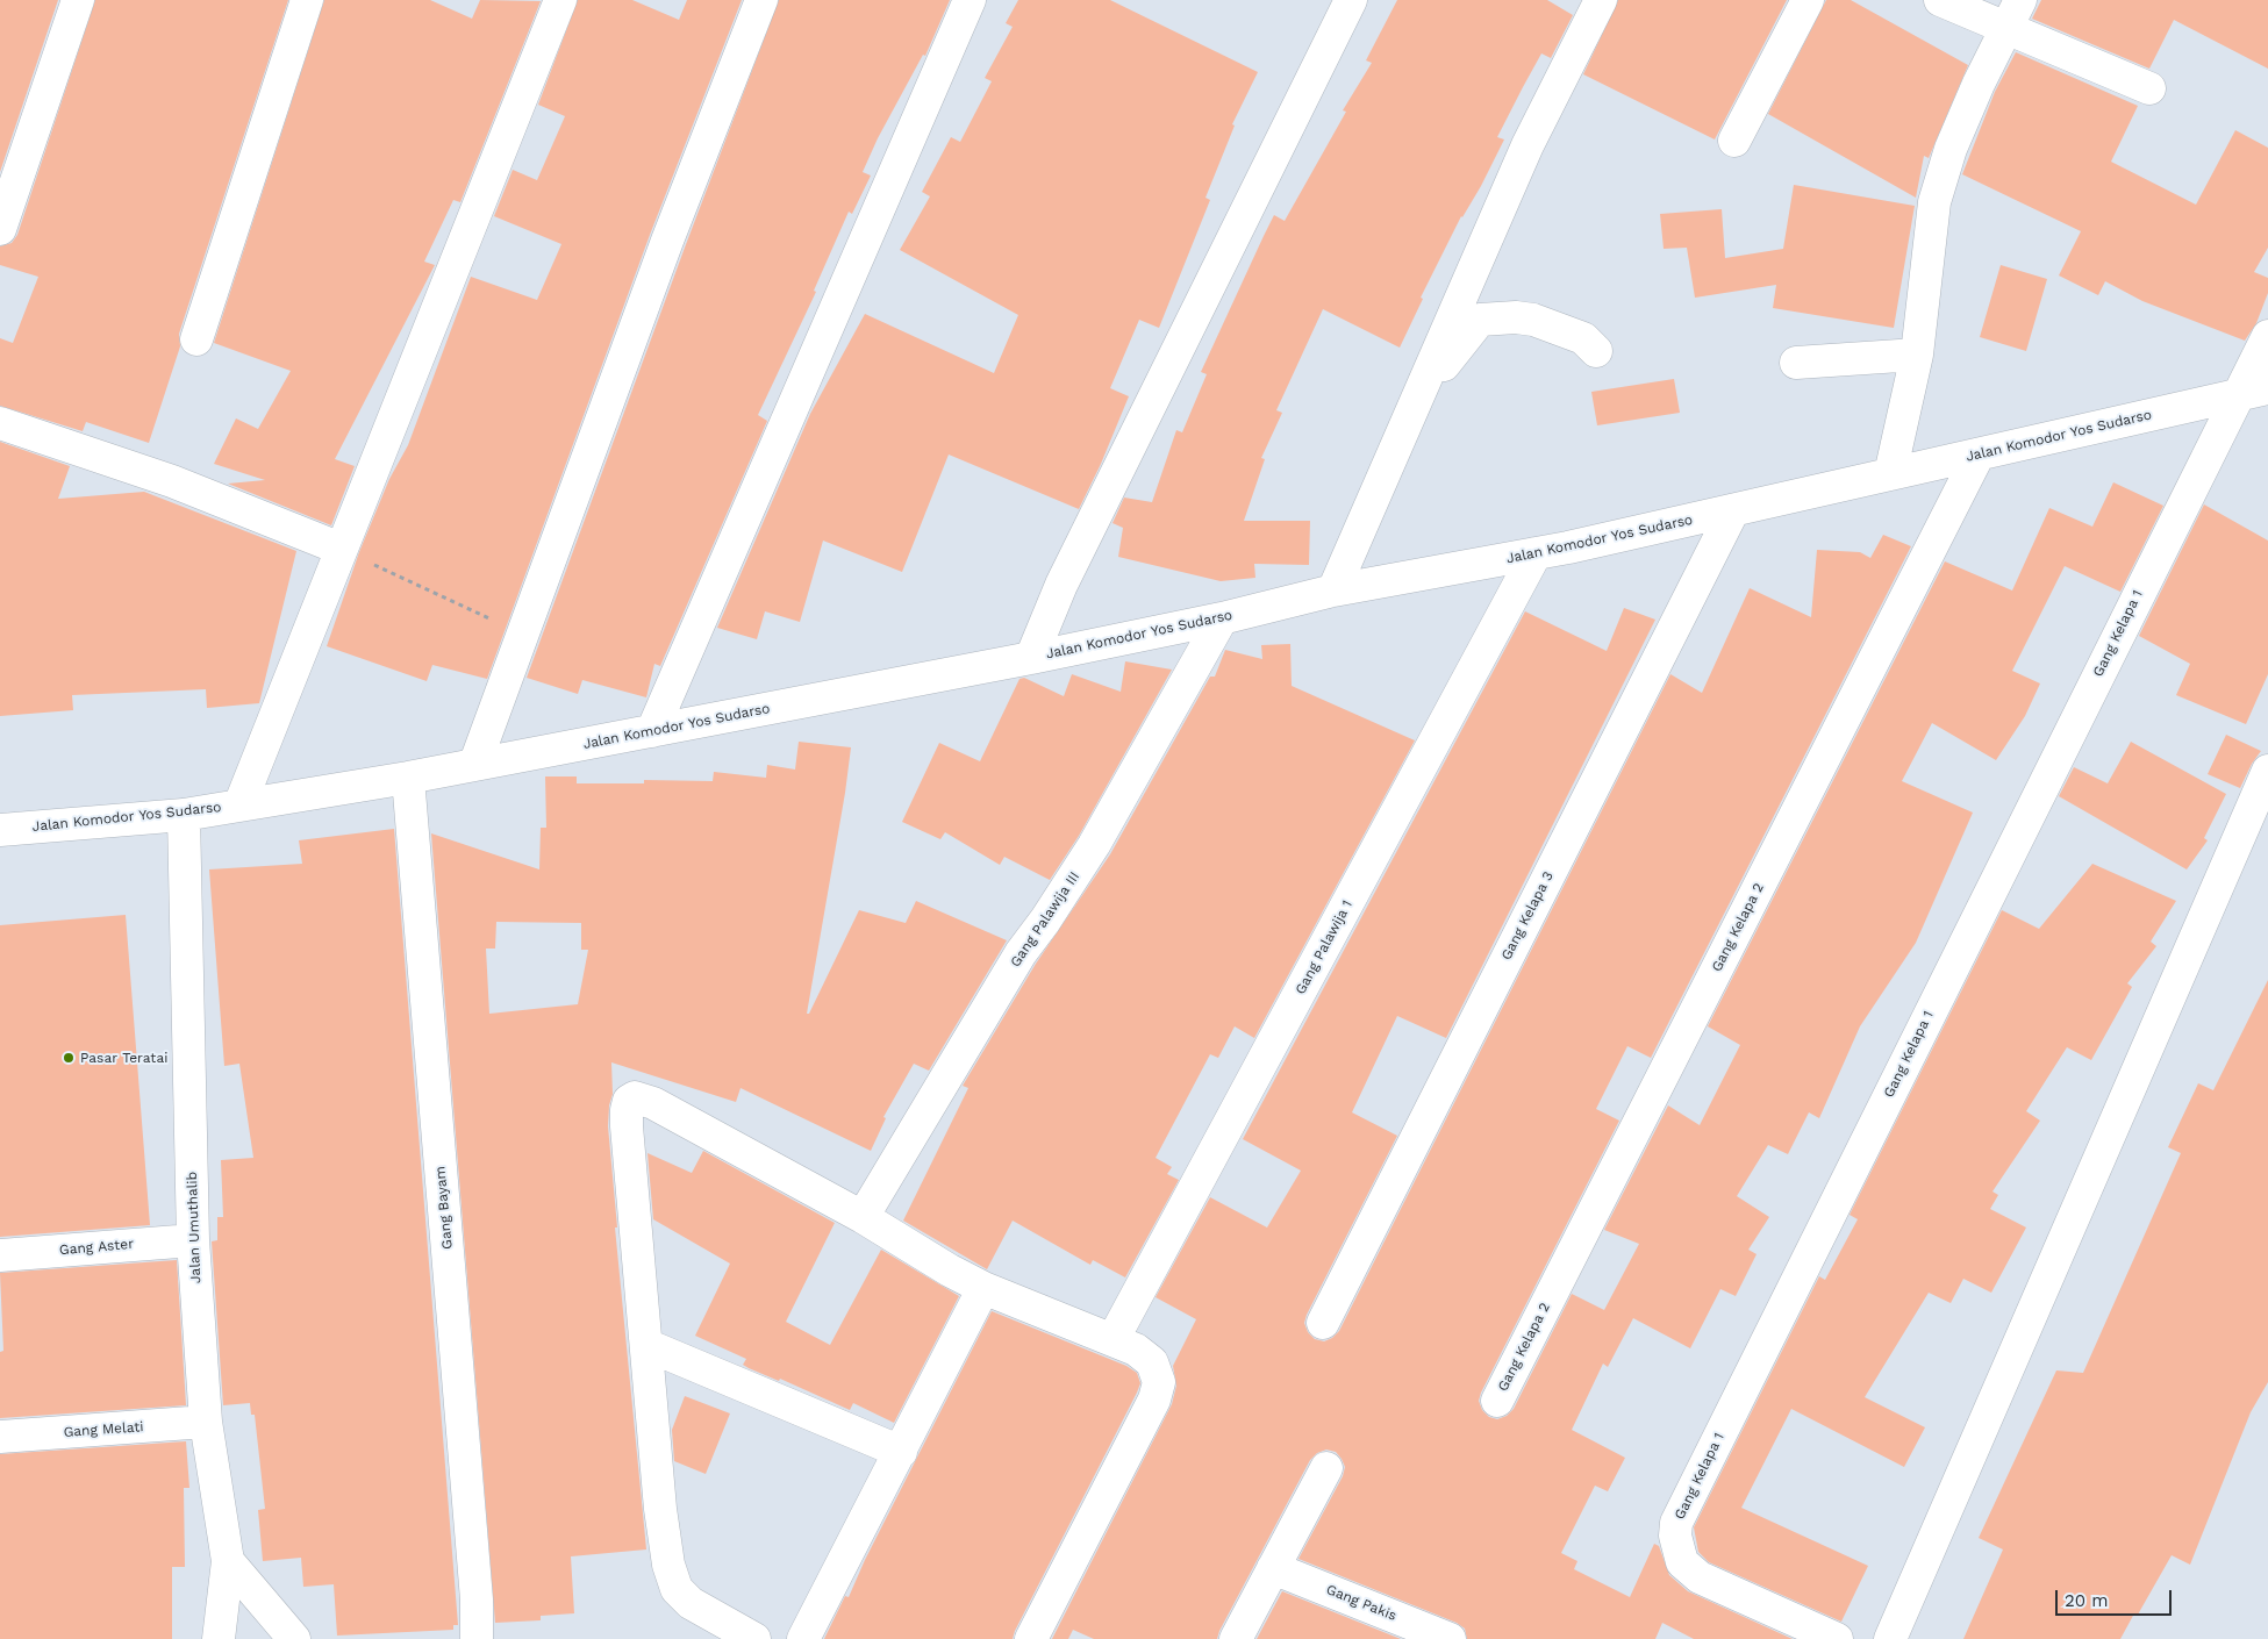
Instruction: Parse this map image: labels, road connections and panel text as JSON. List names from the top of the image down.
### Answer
{
  "streets": {
    "street": [
      "Jalan Komodor Yos Sudarso",
      "Gang Kelapa 1",
      "Gang Kelapa 3",
      "Gang Palawija III",
      "Gang Kelapa 2",
      "Gang Palawija 1",
      "Gang Bayam",
      "Jalan Umuthalib",
      "Gang Aster",
      "Gang Melati",
      "Gang Pakis"
    ]
  },
  "crossings": [
    ["Jalan Komodor Yos Sudarso", "Gang Kelapa 1"],
    ["Jalan Komodor Yos Sudarso", "Gang Kelapa 3"],
    ["Jalan Komodor Yos Sudarso", "Gang Palawija III"],
    ["Jalan Komodor Yos Sudarso", "Gang Kelapa 2"],
    ["Jalan Komodor Yos Sudarso", "Gang Palawija 1"],
    ["Jalan Komodor Yos Sudarso", "Gang Bayam"],
    ["Jalan Komodor Yos Sudarso", "Jalan Umuthalib"],
    ["Jalan Umuthalib", "Gang Aster"],
    ["Jalan Umuthalib", "Gang Melati"]
  ],
  "places": ["Pasar Teratai"],
  "scale_bar": "20 m"
}
